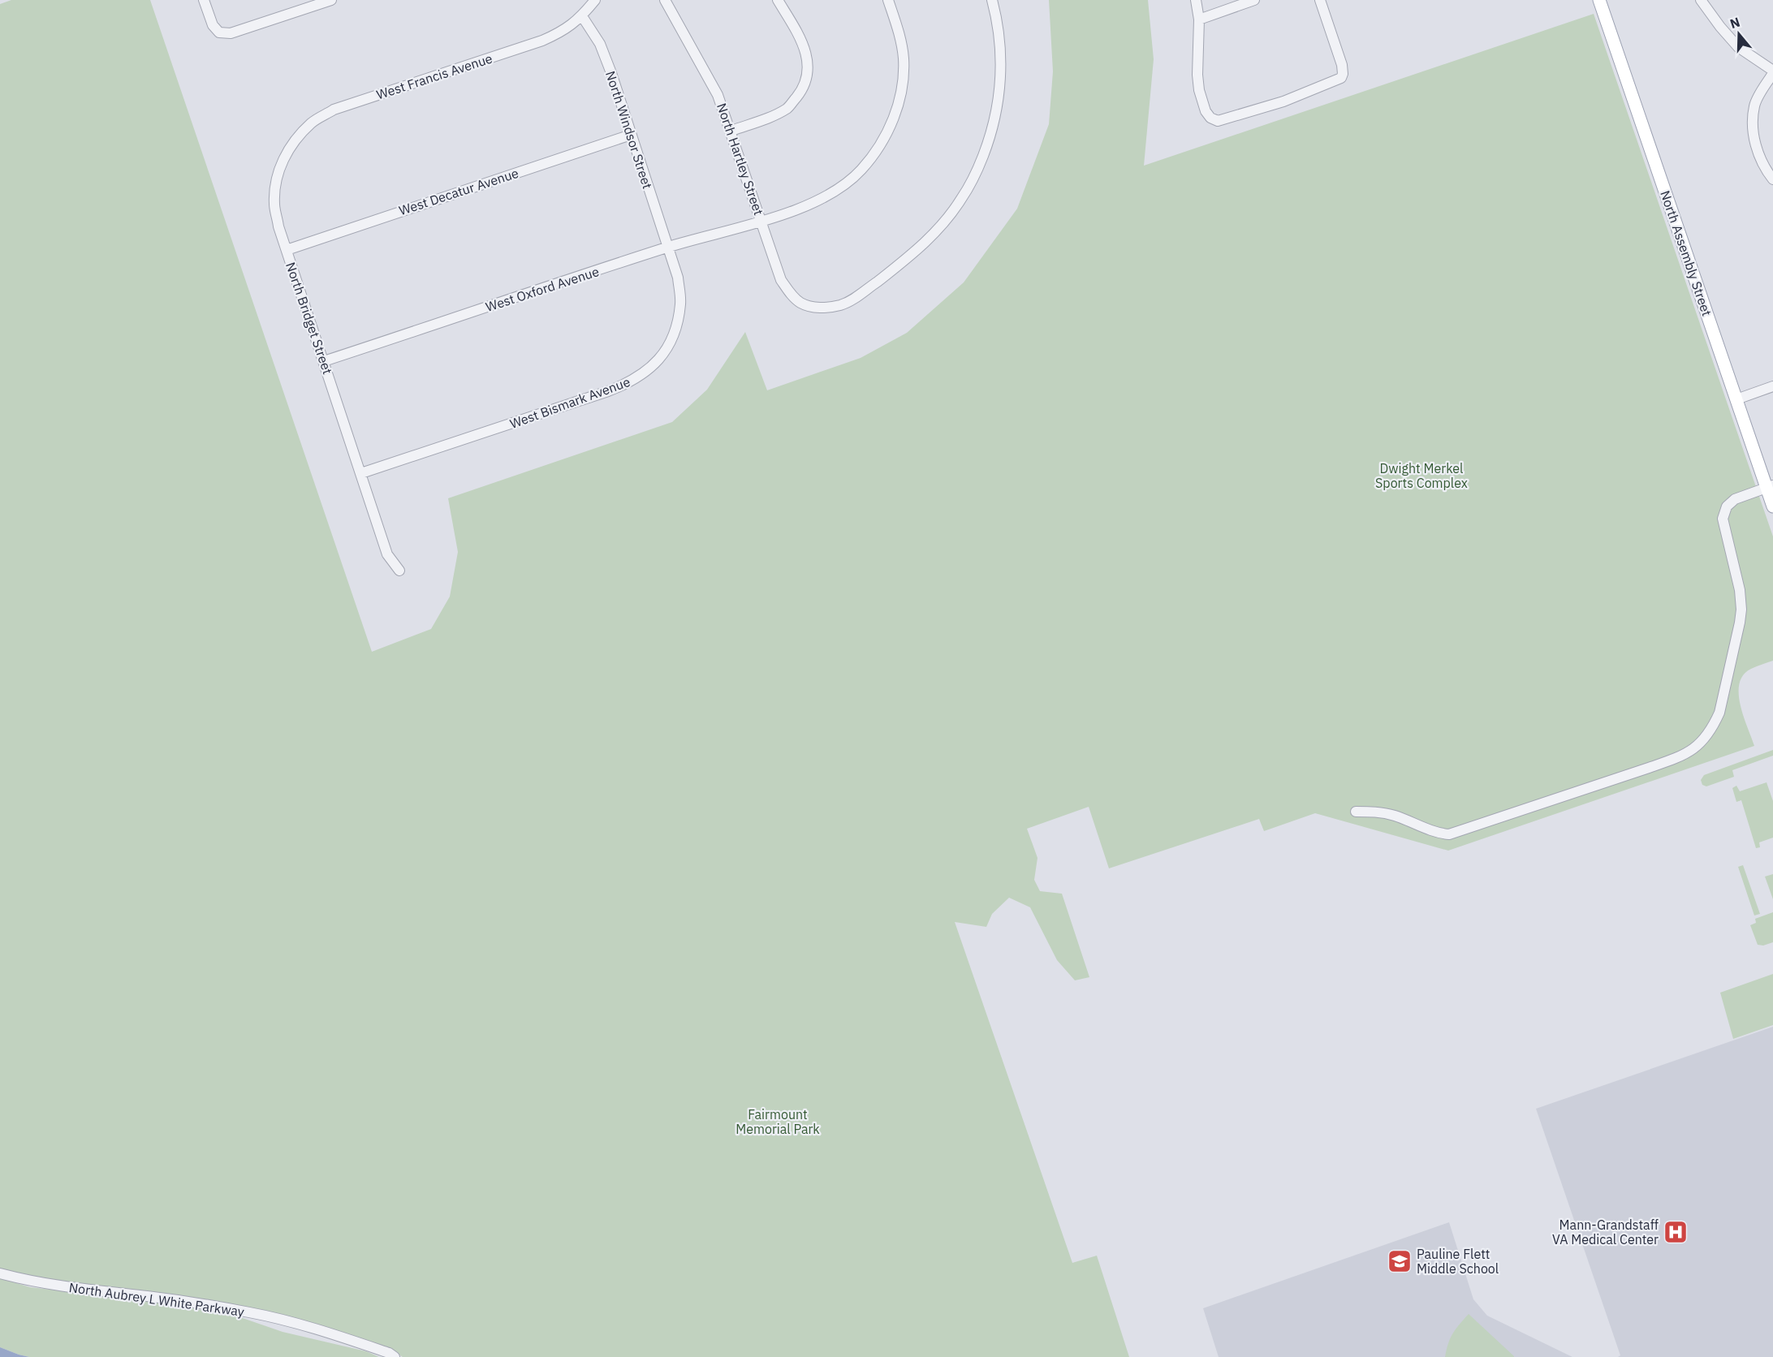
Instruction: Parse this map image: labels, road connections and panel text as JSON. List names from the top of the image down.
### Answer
{
  "streets": {
    "main road": ["North Assembly Street"],
    "street": [
      "West Francis Avenue",
      "North Windsor Street",
      "North Hartley Street",
      "West Decatur Avenue",
      "West Oxford Avenue",
      "North Bridget Street",
      "West Bismark Avenue",
      "North Aubrey L White Parkway"
    ]
  },
  "crossings": [
    ["West Francis Avenue", "North Windsor Street"],
    ["West Francis Avenue", "North Bridget Street"],
    ["North Windsor Street", "West Decatur Avenue"],
    ["North Windsor Street", "West Oxford Avenue"],
    ["North Windsor Street", "West Bismark Avenue"],
    ["North Hartley Street", "West Oxford Avenue"],
    ["West Decatur Avenue", "North Bridget Street"],
    ["West Oxford Avenue", "North Bridget Street"],
    ["West Oxford Avenue", "West Bismark Avenue"],
    ["North Bridget Street", "West Bismark Avenue"]
  ],
  "parks": ["Dwight Merkel Sports Complex", "Fairmount Memorial Park"],
  "places": {
    "hospital": ["Mann-Grandstaff VA Medical Center"],
    "school or university": ["Pauline Flett Middle School"]
  },
  "north": "top"
}
